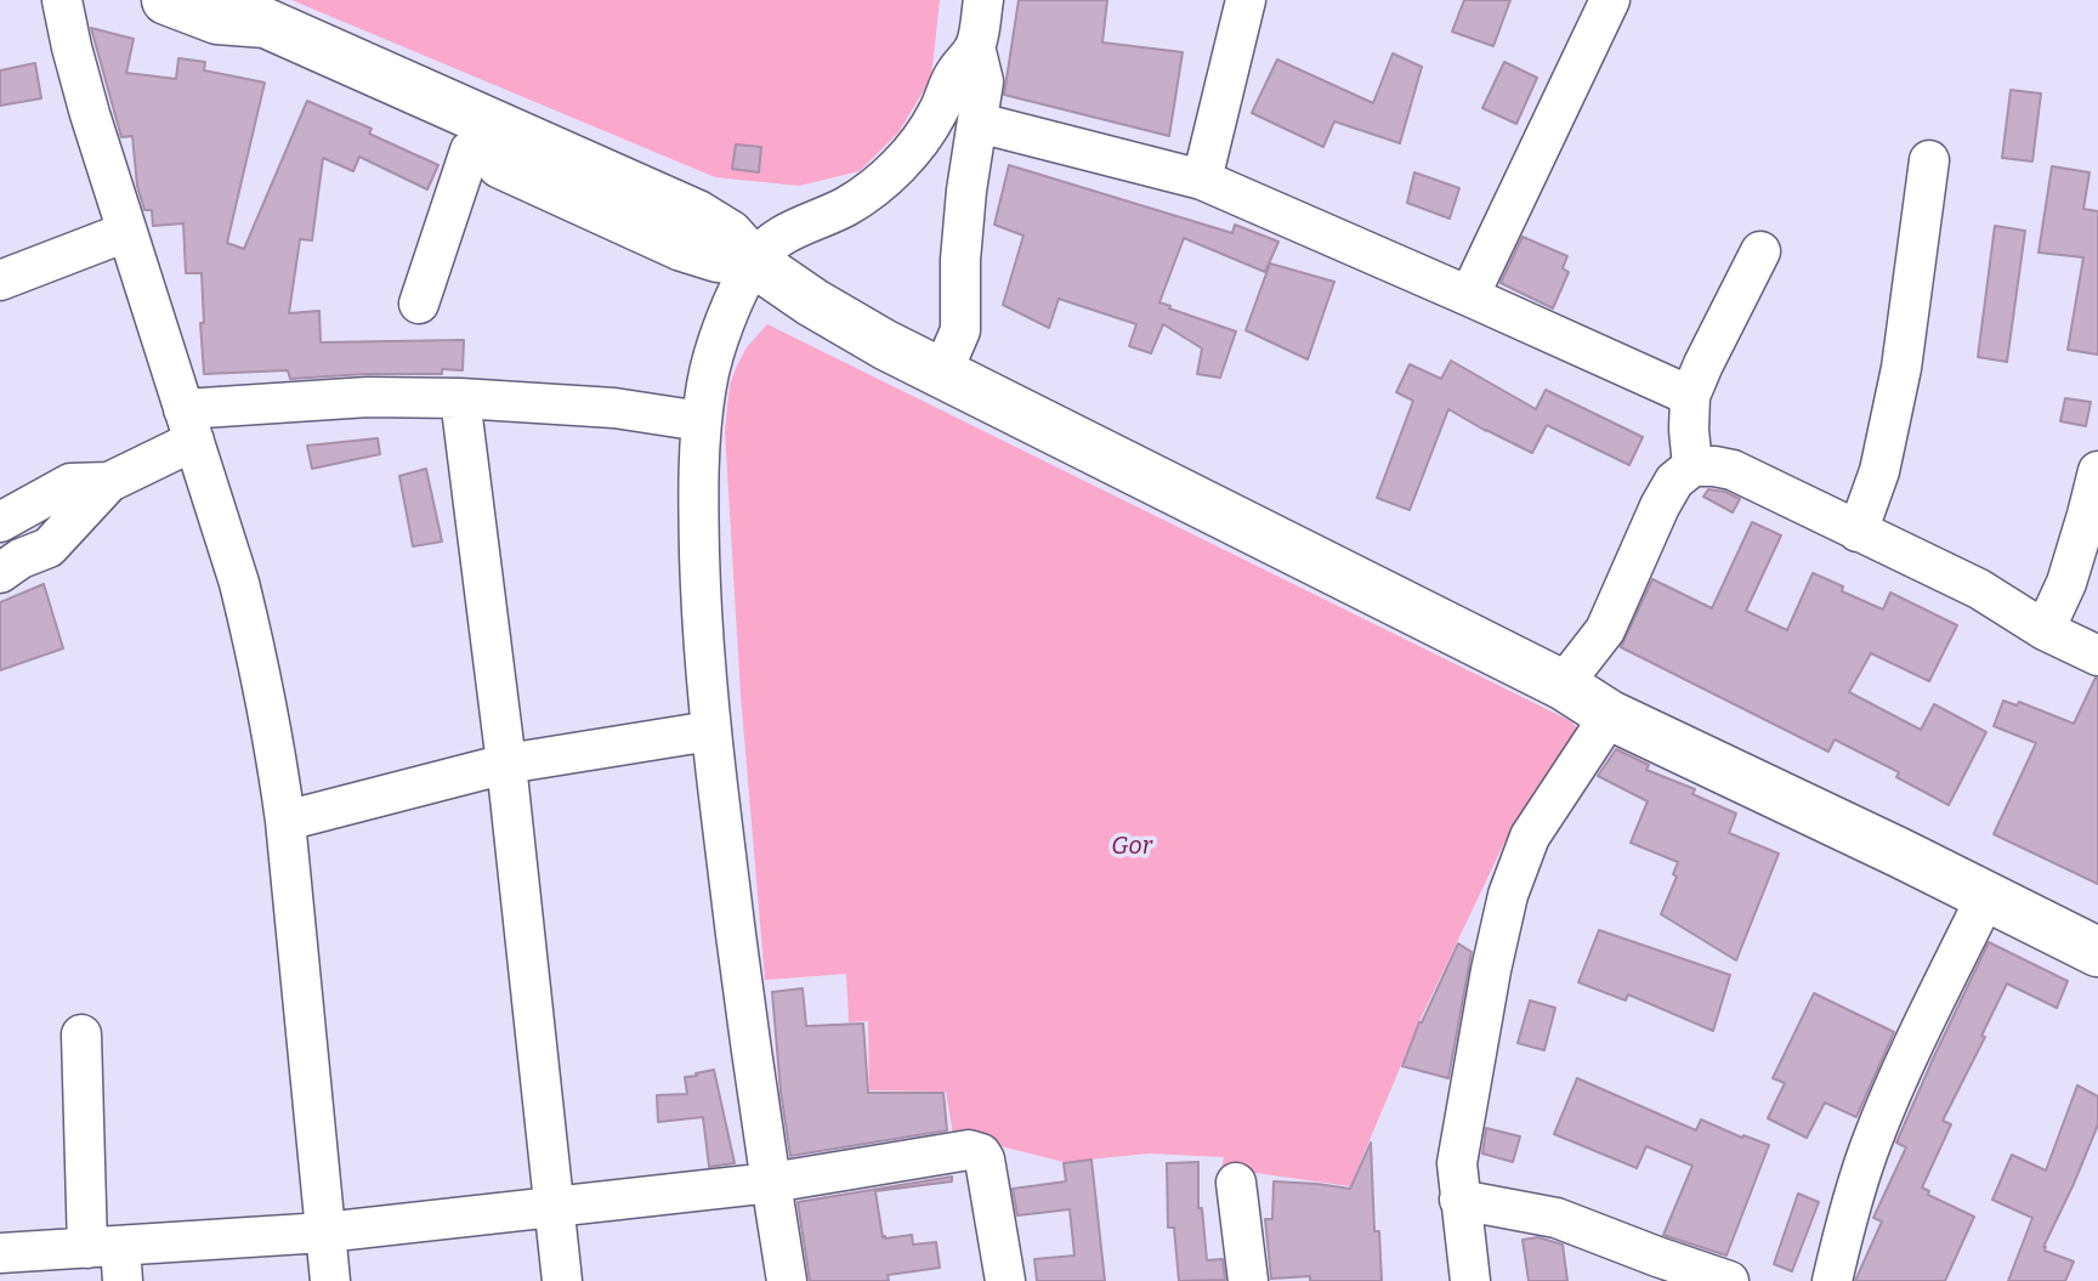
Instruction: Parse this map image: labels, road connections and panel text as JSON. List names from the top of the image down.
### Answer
{
  "parks": ["Gor"]
}
